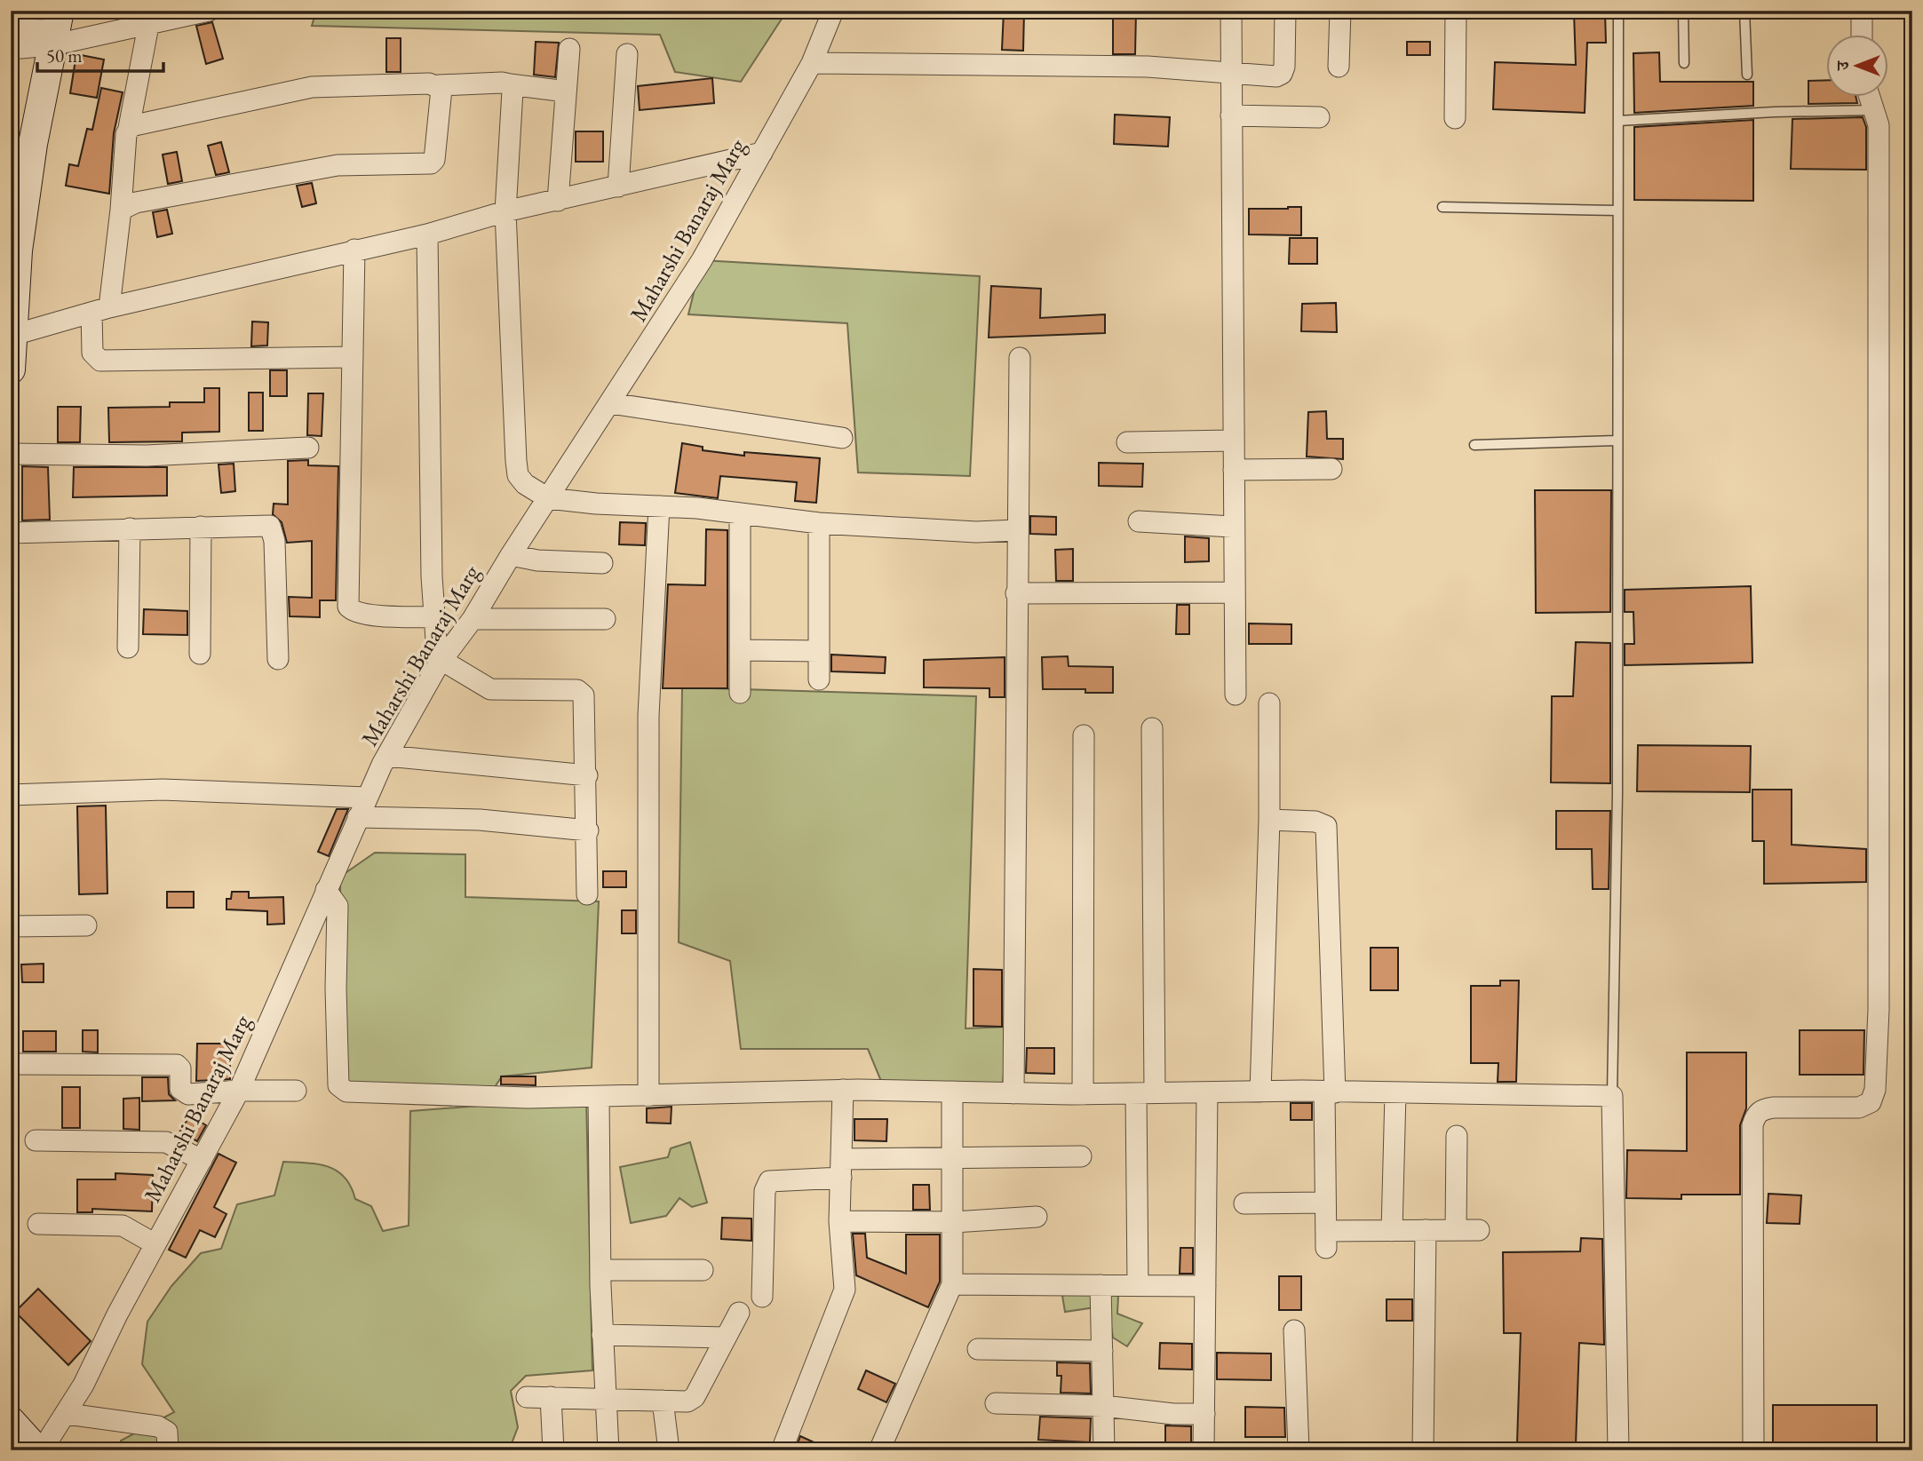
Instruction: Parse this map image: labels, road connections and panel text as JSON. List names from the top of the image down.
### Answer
{
  "streets": {
    "street": ["Maharshi Banaraj Marg"]
  },
  "scale_bar": "50 m",
  "north": "left"
}
